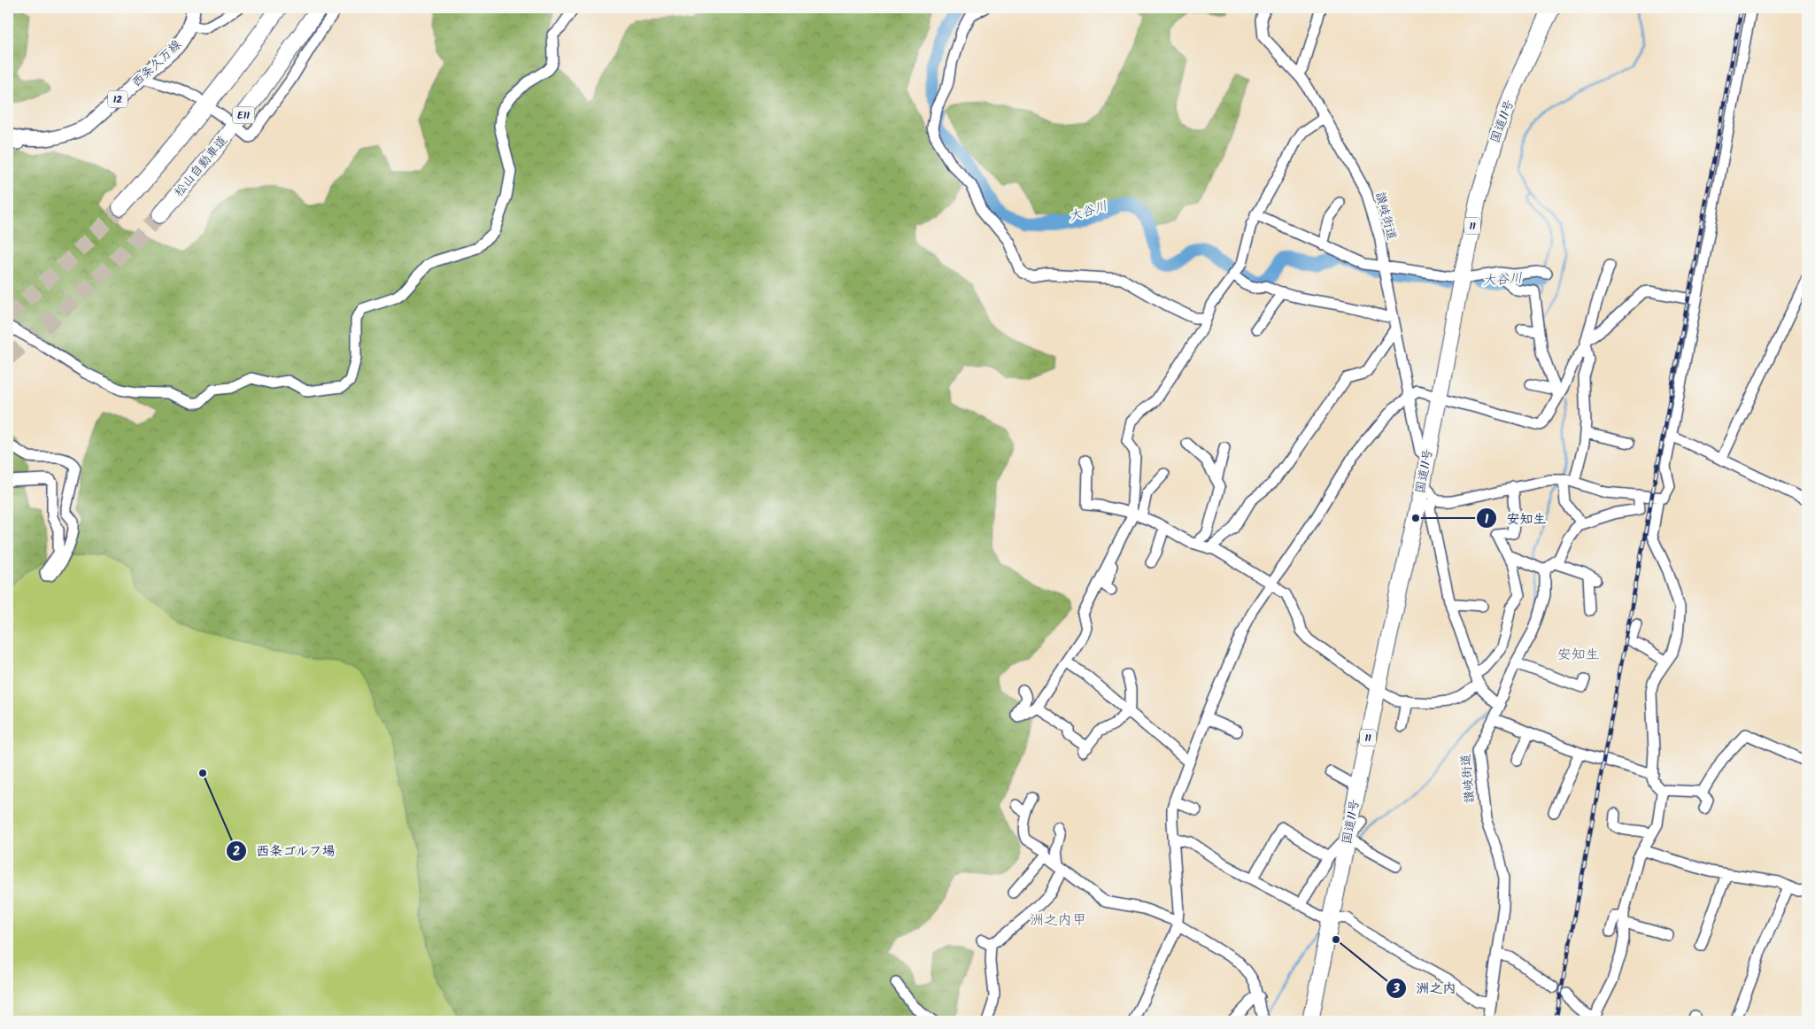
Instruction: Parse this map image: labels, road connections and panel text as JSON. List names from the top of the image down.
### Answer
{
  "streets": {
    "highway": [
      "E11",
      "国道11号",
      "松山自動車道",
      "11"
    ],
    "main road": ["西条久万線", "12"],
    "street": ["讃岐街道"]
  },
  "crossings": [
    ["国道11号", "讃岐街道"]
  ],
  "districts": ["安知生", "洲之内甲"],
  "water": ["大谷川"],
  "places": ["安知生", "西条ゴルフ場", "洲之内"]
}
